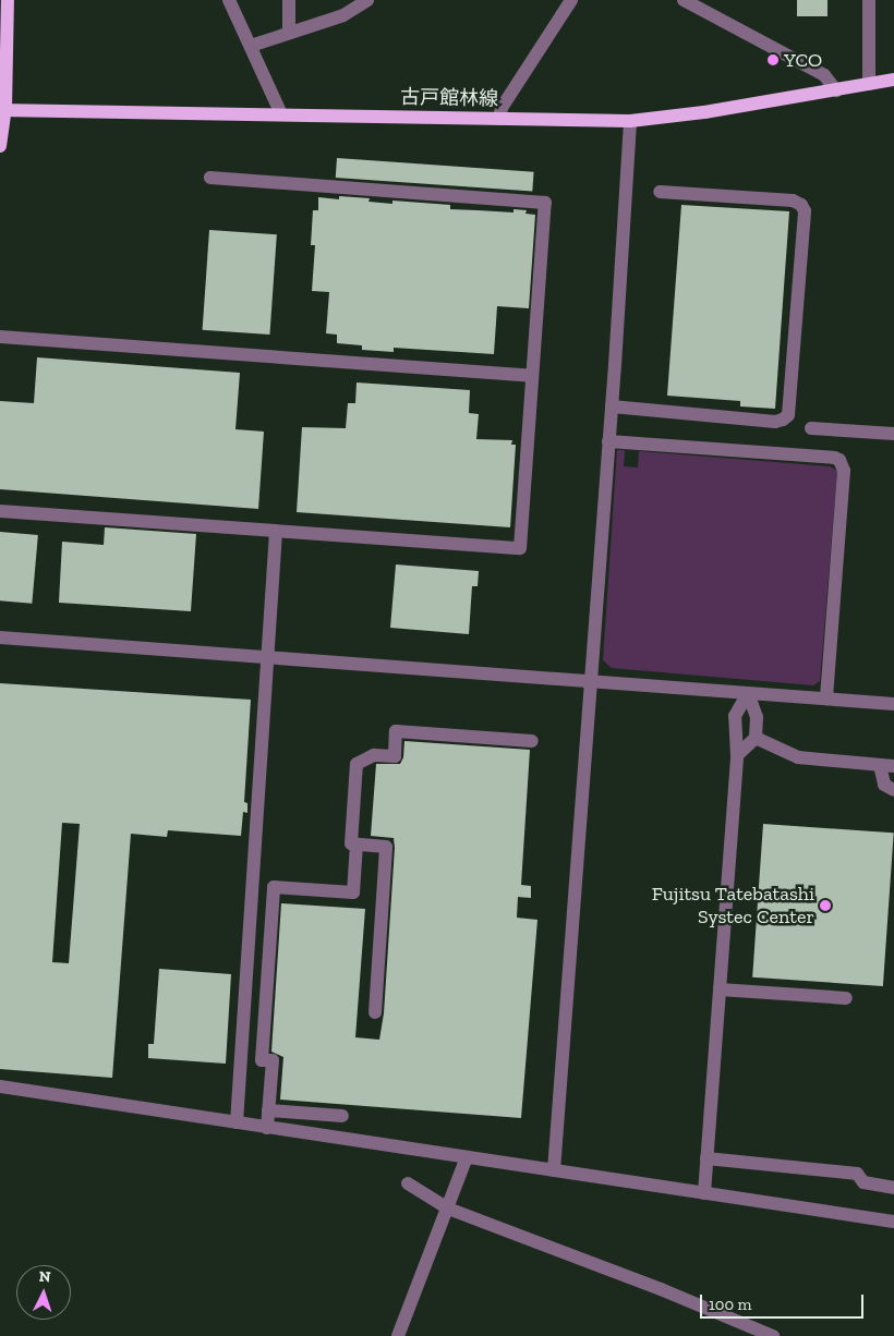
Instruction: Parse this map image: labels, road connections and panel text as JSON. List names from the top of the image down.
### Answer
{
  "streets": {
    "main road": ["古戸館林線"]
  },
  "places": ["YCO", "Fujitsu Tatebatashi Systec Center"],
  "scale_bar": "100 m",
  "north": "top"
}
